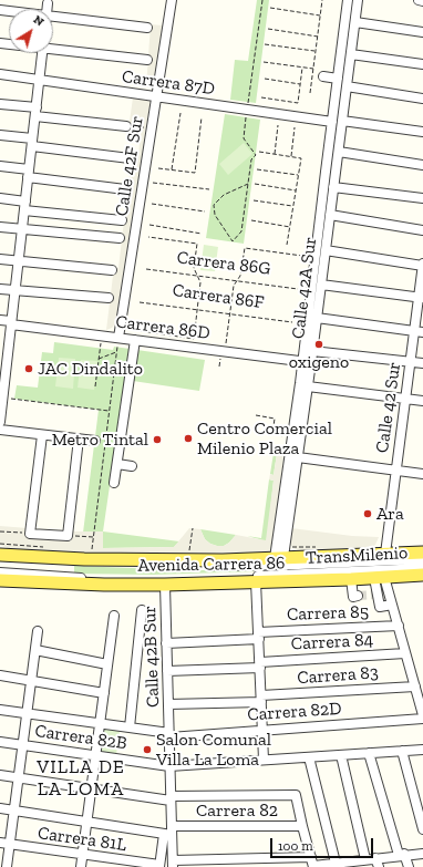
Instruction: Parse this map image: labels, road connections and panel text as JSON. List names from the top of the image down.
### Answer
{
  "streets": {
    "main road": ["Avenida Carrera 86"],
    "street": [
      "Carrera 87D",
      "Calle 42F Sur",
      "Calle 42A Sur",
      "Carrera 86D",
      "Calle 42 Sur",
      "TransMilenio",
      "Carrera 85",
      "Carrera 84",
      "Calle 42B Sur",
      "Carrera 83",
      "Carrera 82D",
      "Carrera 82B",
      "Carrera 82",
      "Carrera 81L"
    ],
    "path": ["Carrera 86G", "Carrera 86F"]
  },
  "crossings": [
    ["Carrera 87D", "Calle 42F Sur"],
    ["Carrera 87D", "Calle 42A Sur"],
    ["Calle 42F Sur", "Carrera 86D"],
    ["Calle 42A Sur", "Carrera 86D"],
    ["Calle 42A Sur", "TransMilenio"],
    ["Calle 42A Sur", "Avenida Carrera 86"],
    ["Calle 42 Sur", "Avenida Carrera 86"],
    ["TransMilenio", "Avenida Carrera 86"],
    ["Avenida Carrera 86", "Calle 42B Sur"],
    ["Carrera 85", "Calle 42B Sur"],
    ["Carrera 84", "Calle 42B Sur"],
    ["Calle 42B Sur", "Carrera 83"],
    ["Calle 42B Sur", "Carrera 82D"],
    ["Calle 42B Sur", "Carrera 82B"],
    ["Calle 42B Sur", "Carrera 82"],
    ["Calle 42B Sur", "Carrera 81L"]
  ],
  "districts": ["VILLA DE LA LOMA"],
  "places": [
    "oxigeno",
    "JAC Dindalito",
    "Centro Comercial Milenio Plaza",
    "Metro Tintal",
    "Ara",
    "Salon Comunal Villa La Loma"
  ],
  "scale_bar": "100 m",
  "north": "top right"
}
